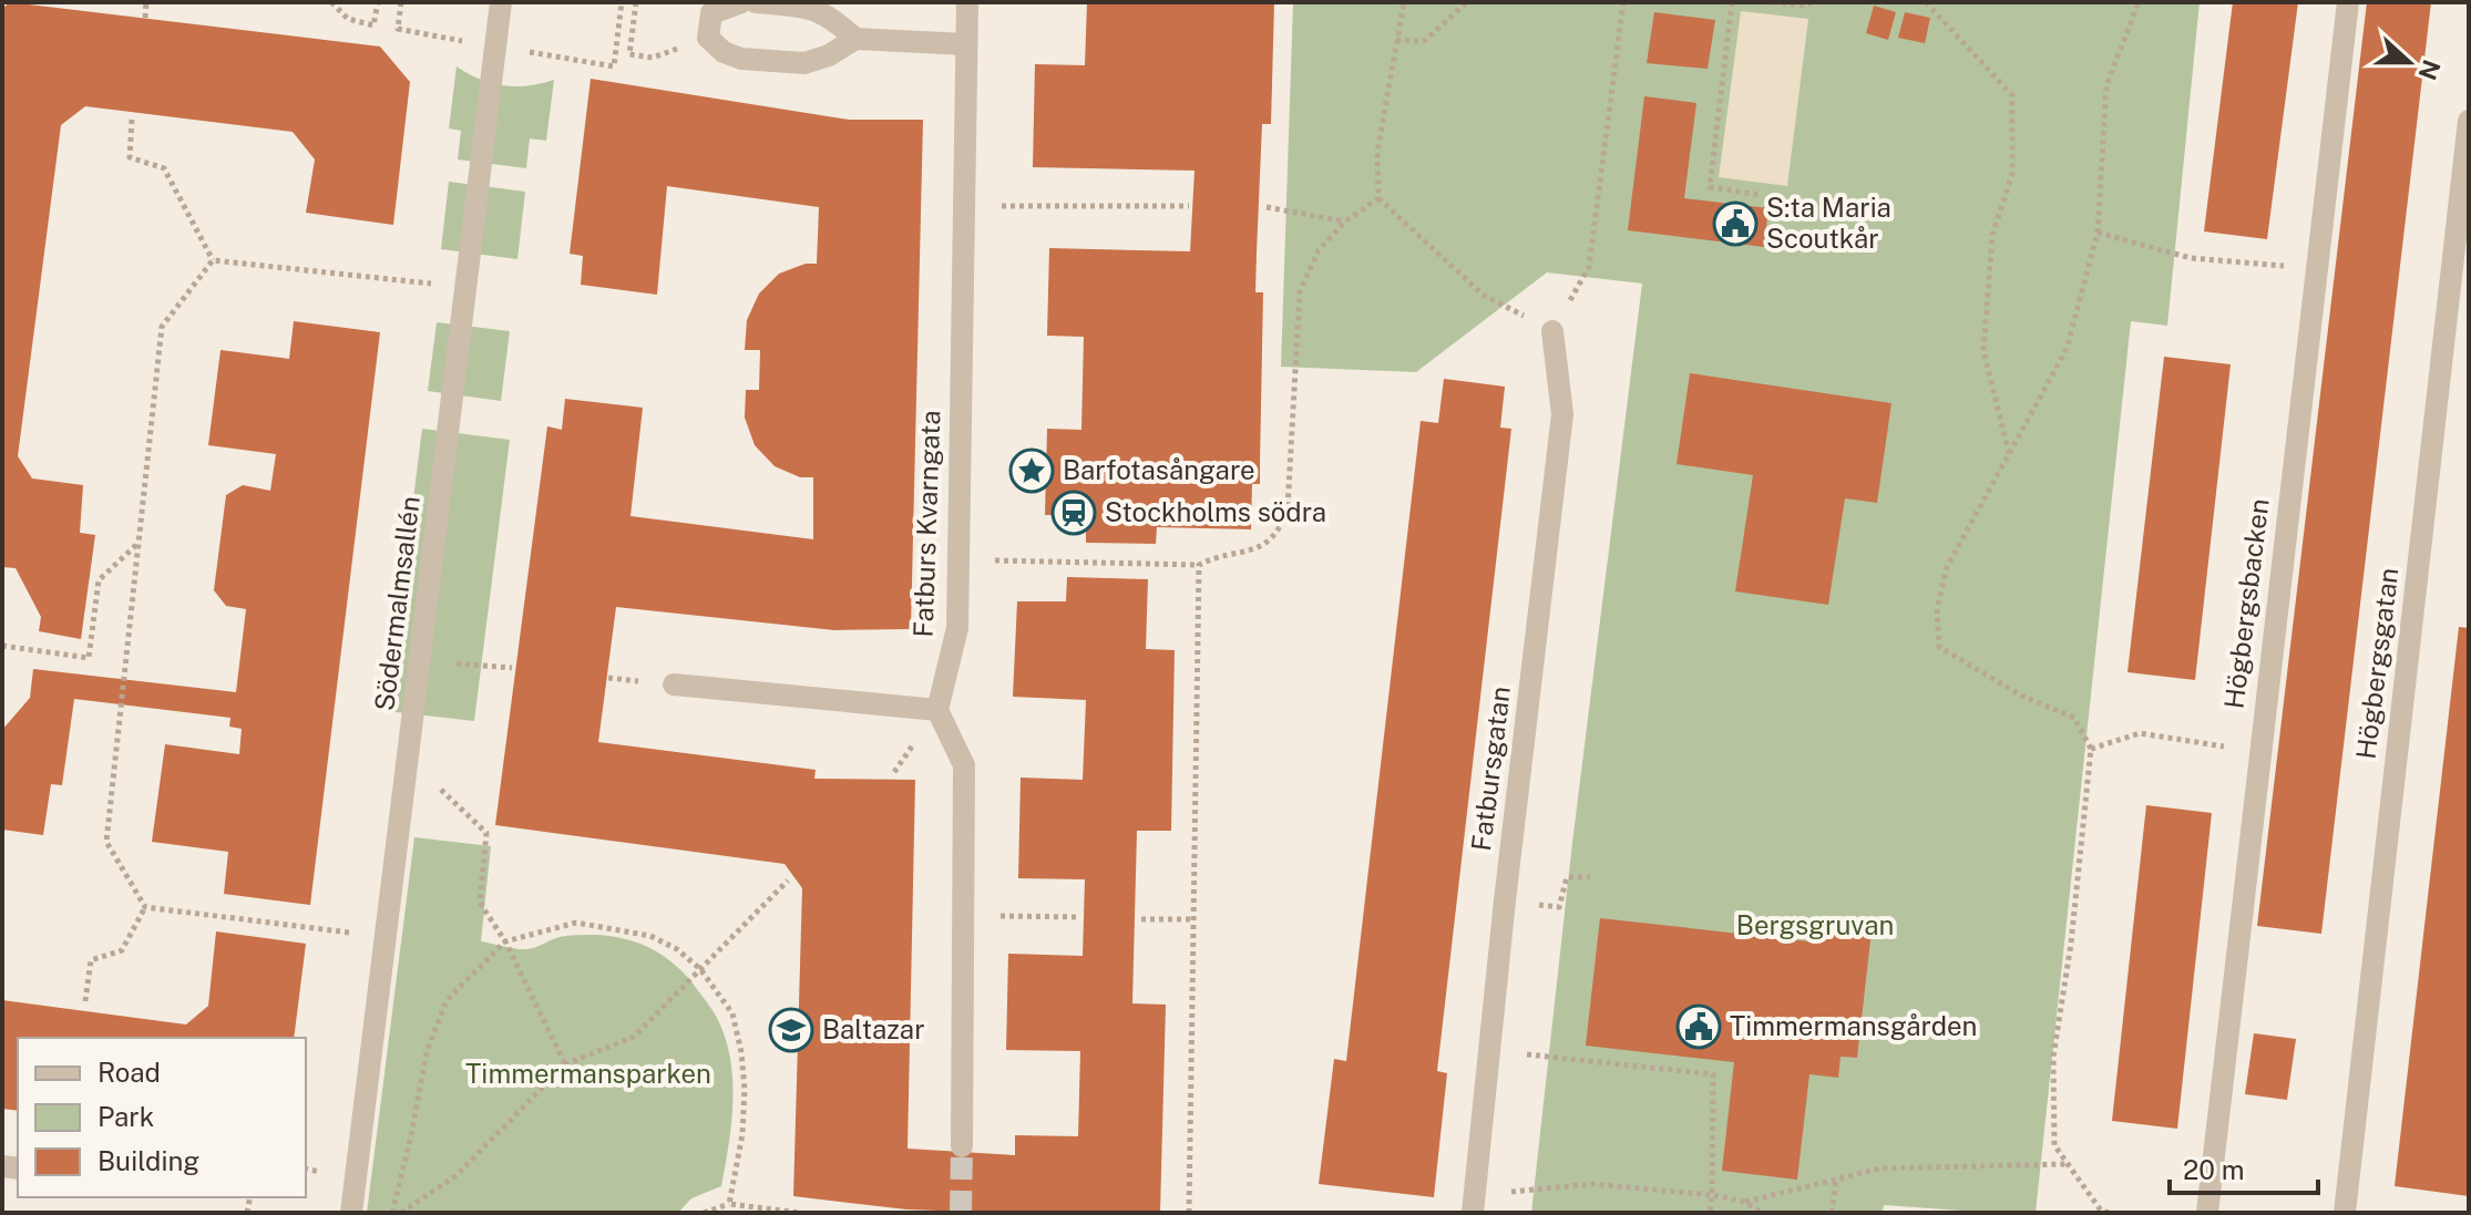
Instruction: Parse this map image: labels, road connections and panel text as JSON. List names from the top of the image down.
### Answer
{
  "streets": {
    "street": [
      "Fatburs Kvarngata",
      "Södermalmsallén",
      "Högbergsbacken",
      "Högbergsgatan",
      "Fatbursgatan"
    ]
  },
  "parks": ["Bergsgruvan", "Timmermansparken"],
  "places": {
    "public building": ["S:ta Maria Scoutkår", "Timmermansgården"],
    "place": ["Barfotasångare"],
    "station": ["Stockholms södra"],
    "school or university": ["Baltazar"]
  },
  "legend": ["Road", "Park", "Building"],
  "scale_bar": "20 m",
  "north": "right"
}
